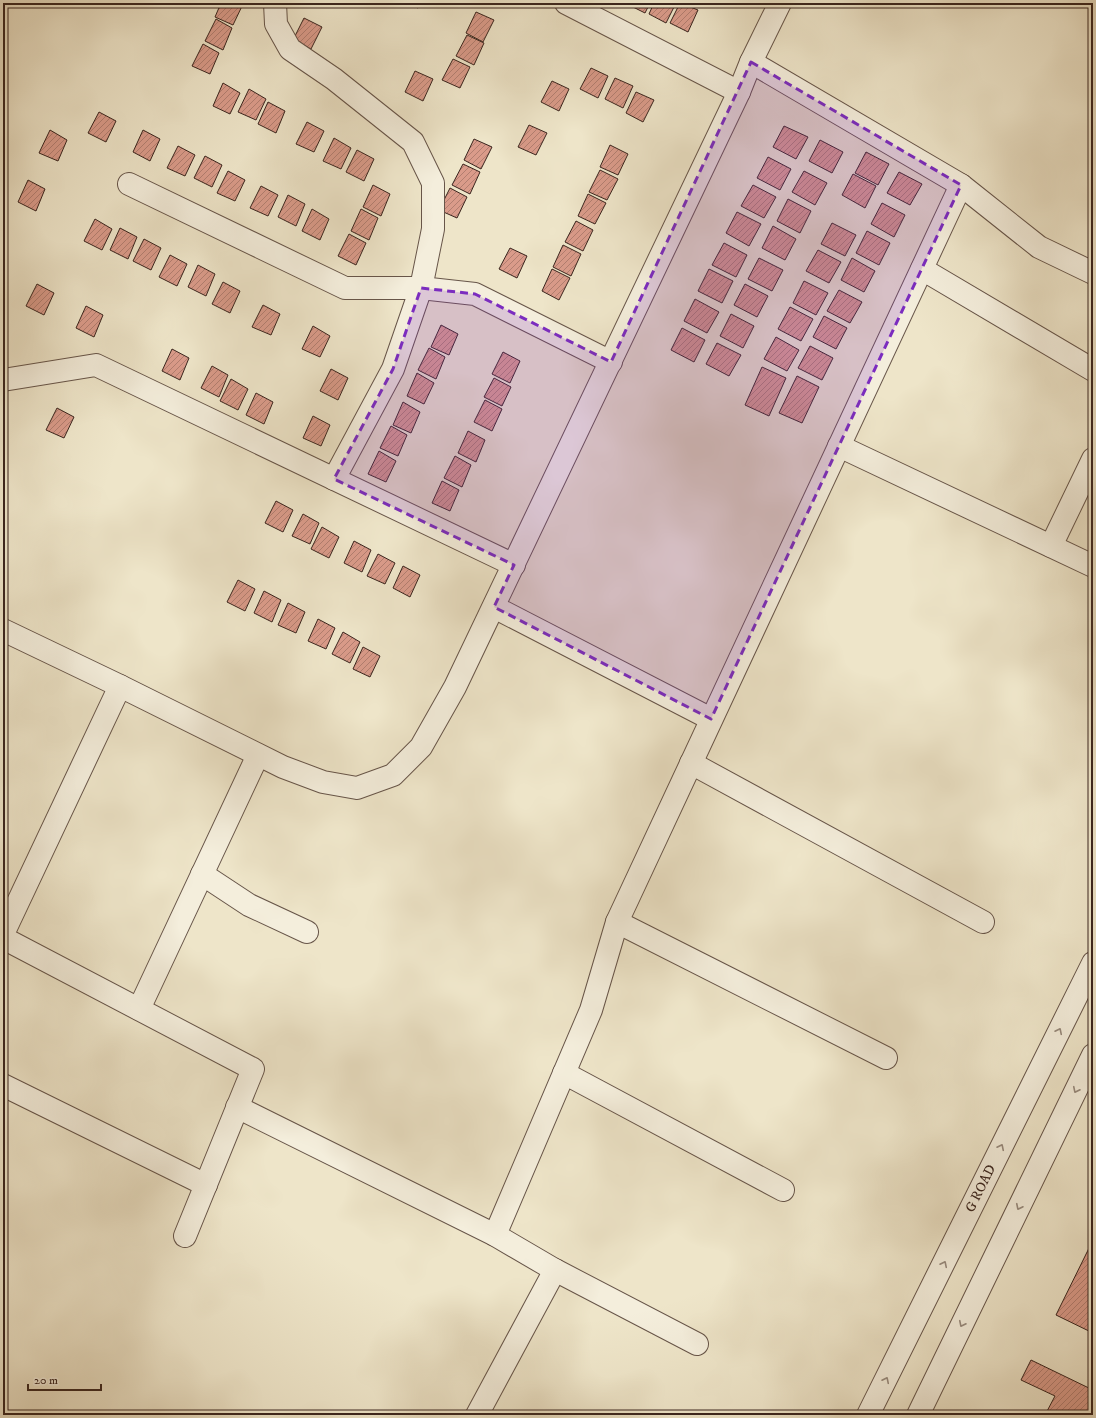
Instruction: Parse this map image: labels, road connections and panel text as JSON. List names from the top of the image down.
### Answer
{
  "streets": {
    "street": ["G ROAD"]
  },
  "scale_bar": "20 m"
}
